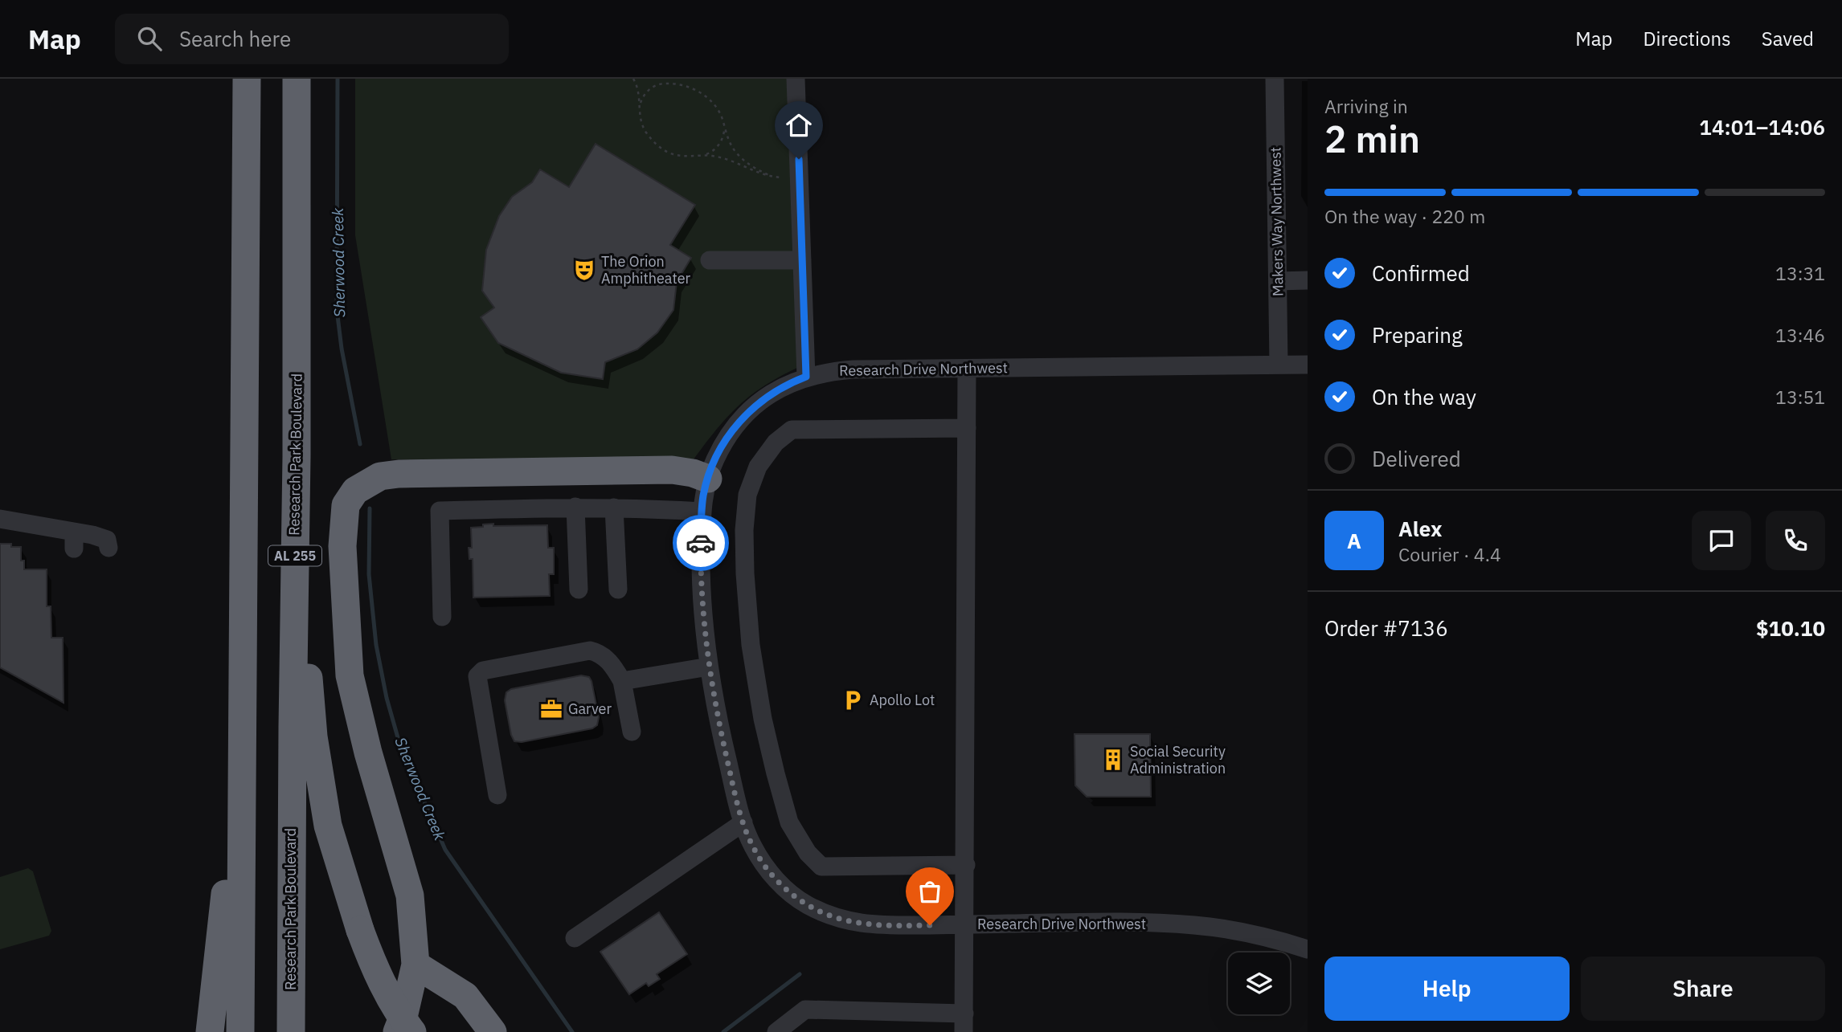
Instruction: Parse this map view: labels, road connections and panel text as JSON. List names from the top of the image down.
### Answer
{
  "streets": {
    "highway": ["Research Park Boulevard", "AL 255"],
    "street": ["Makers Way Northwest", "Research Drive Northwest"]
  },
  "crossings": [
    ["Makers Way Northwest", "Research Drive Northwest"]
  ],
  "water": ["Sherwood Creek"],
  "places": {
    "theatre": ["The Orion Amphitheater"],
    "parking": ["Apollo Lot"],
    "office": ["Garver"],
    "building": ["Social Security Administration"]
  },
  "page": {
    "header": "Map",
    "search": "Search here",
    "nav": ["Map", "Directions", "Saved"],
    "heading": ["2 min", "Arriving in", "14:01–14:06"],
    "panel": [
      "Alex",
      "Courier · 4.4",
      "Order #7136",
      "$10.10"
    ],
    "bar": "On the way · 220 m",
    "list": [
      ["Confirmed", "13:31"],
      ["Preparing", "13:46"],
      ["On the way", "13:51"],
      "Delivered"
    ],
    "round": "A",
    "buttons": ["Help", "Share"]
  }
}
